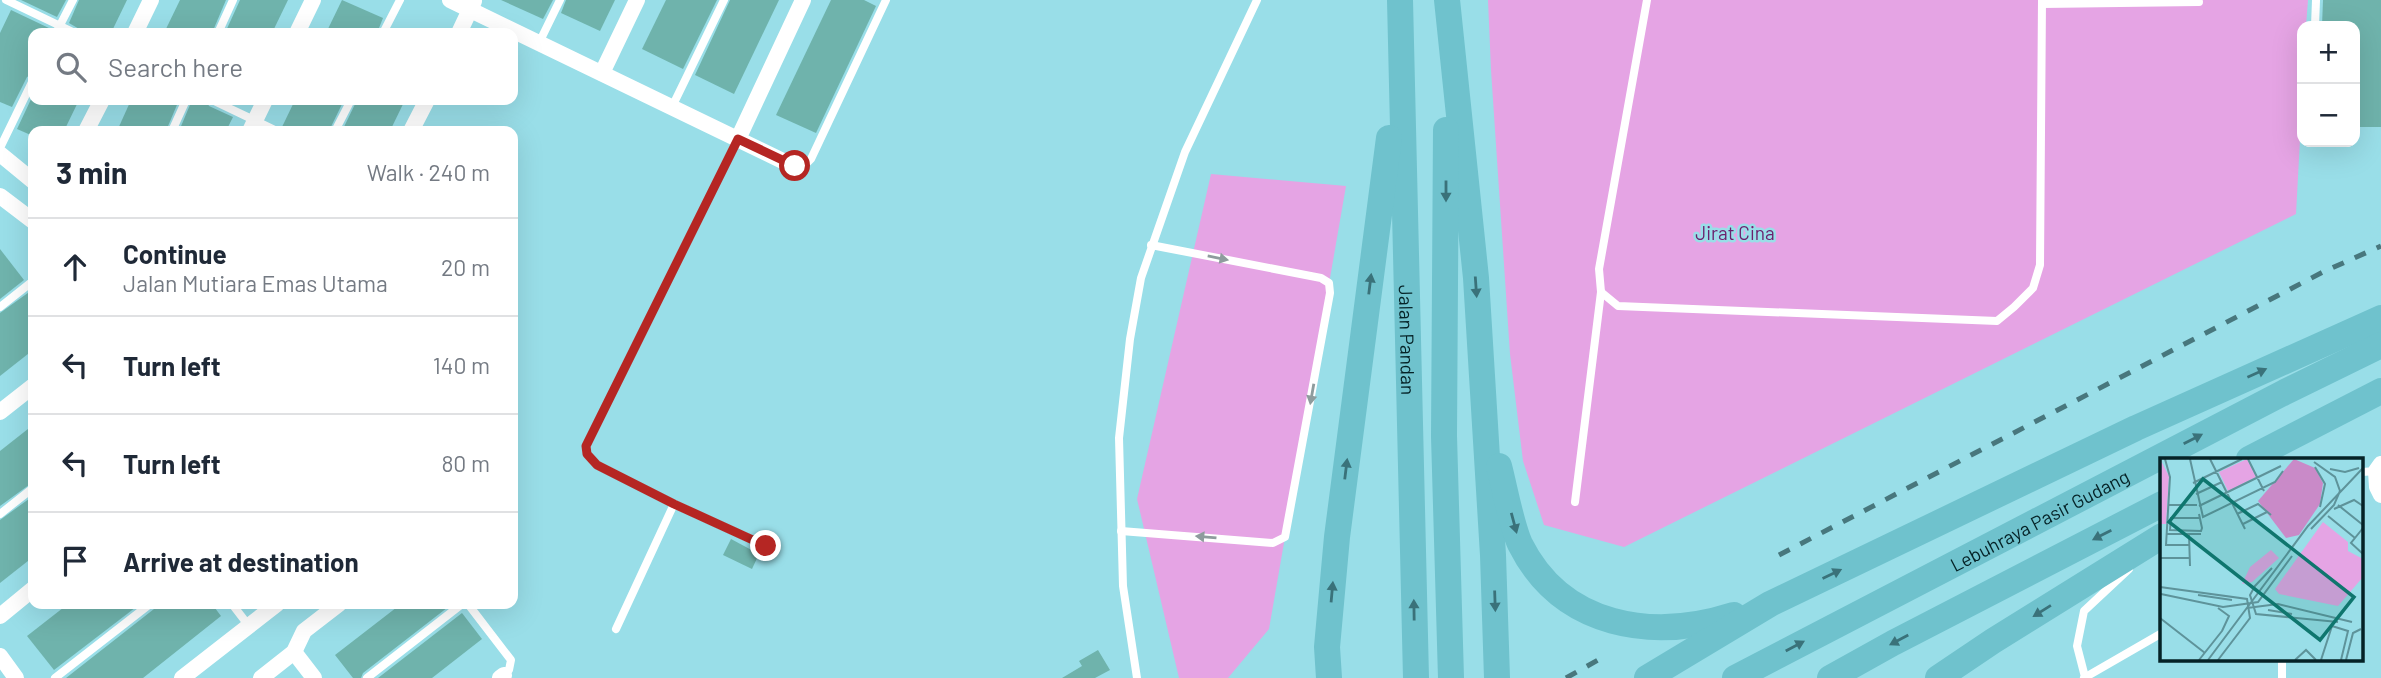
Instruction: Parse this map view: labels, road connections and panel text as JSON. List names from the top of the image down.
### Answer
{
  "streets": {
    "highway": ["Jalan Pandan", "Lebuhraya Pasir Gudang"]
  },
  "parks": ["Jirat Cina"],
  "page": {
    "map_buttons": ["+", "−"],
    "search": "Search here",
    "heading": ["3 min", "Walk · 240 m"],
    "list": [
      ["Continue", "Jalan Mutiara Emas Utama", "20 m"],
      ["Turn left", "140 m"],
      ["Turn left", "80 m"],
      "Arrive at destination"
    ]
  }
}
